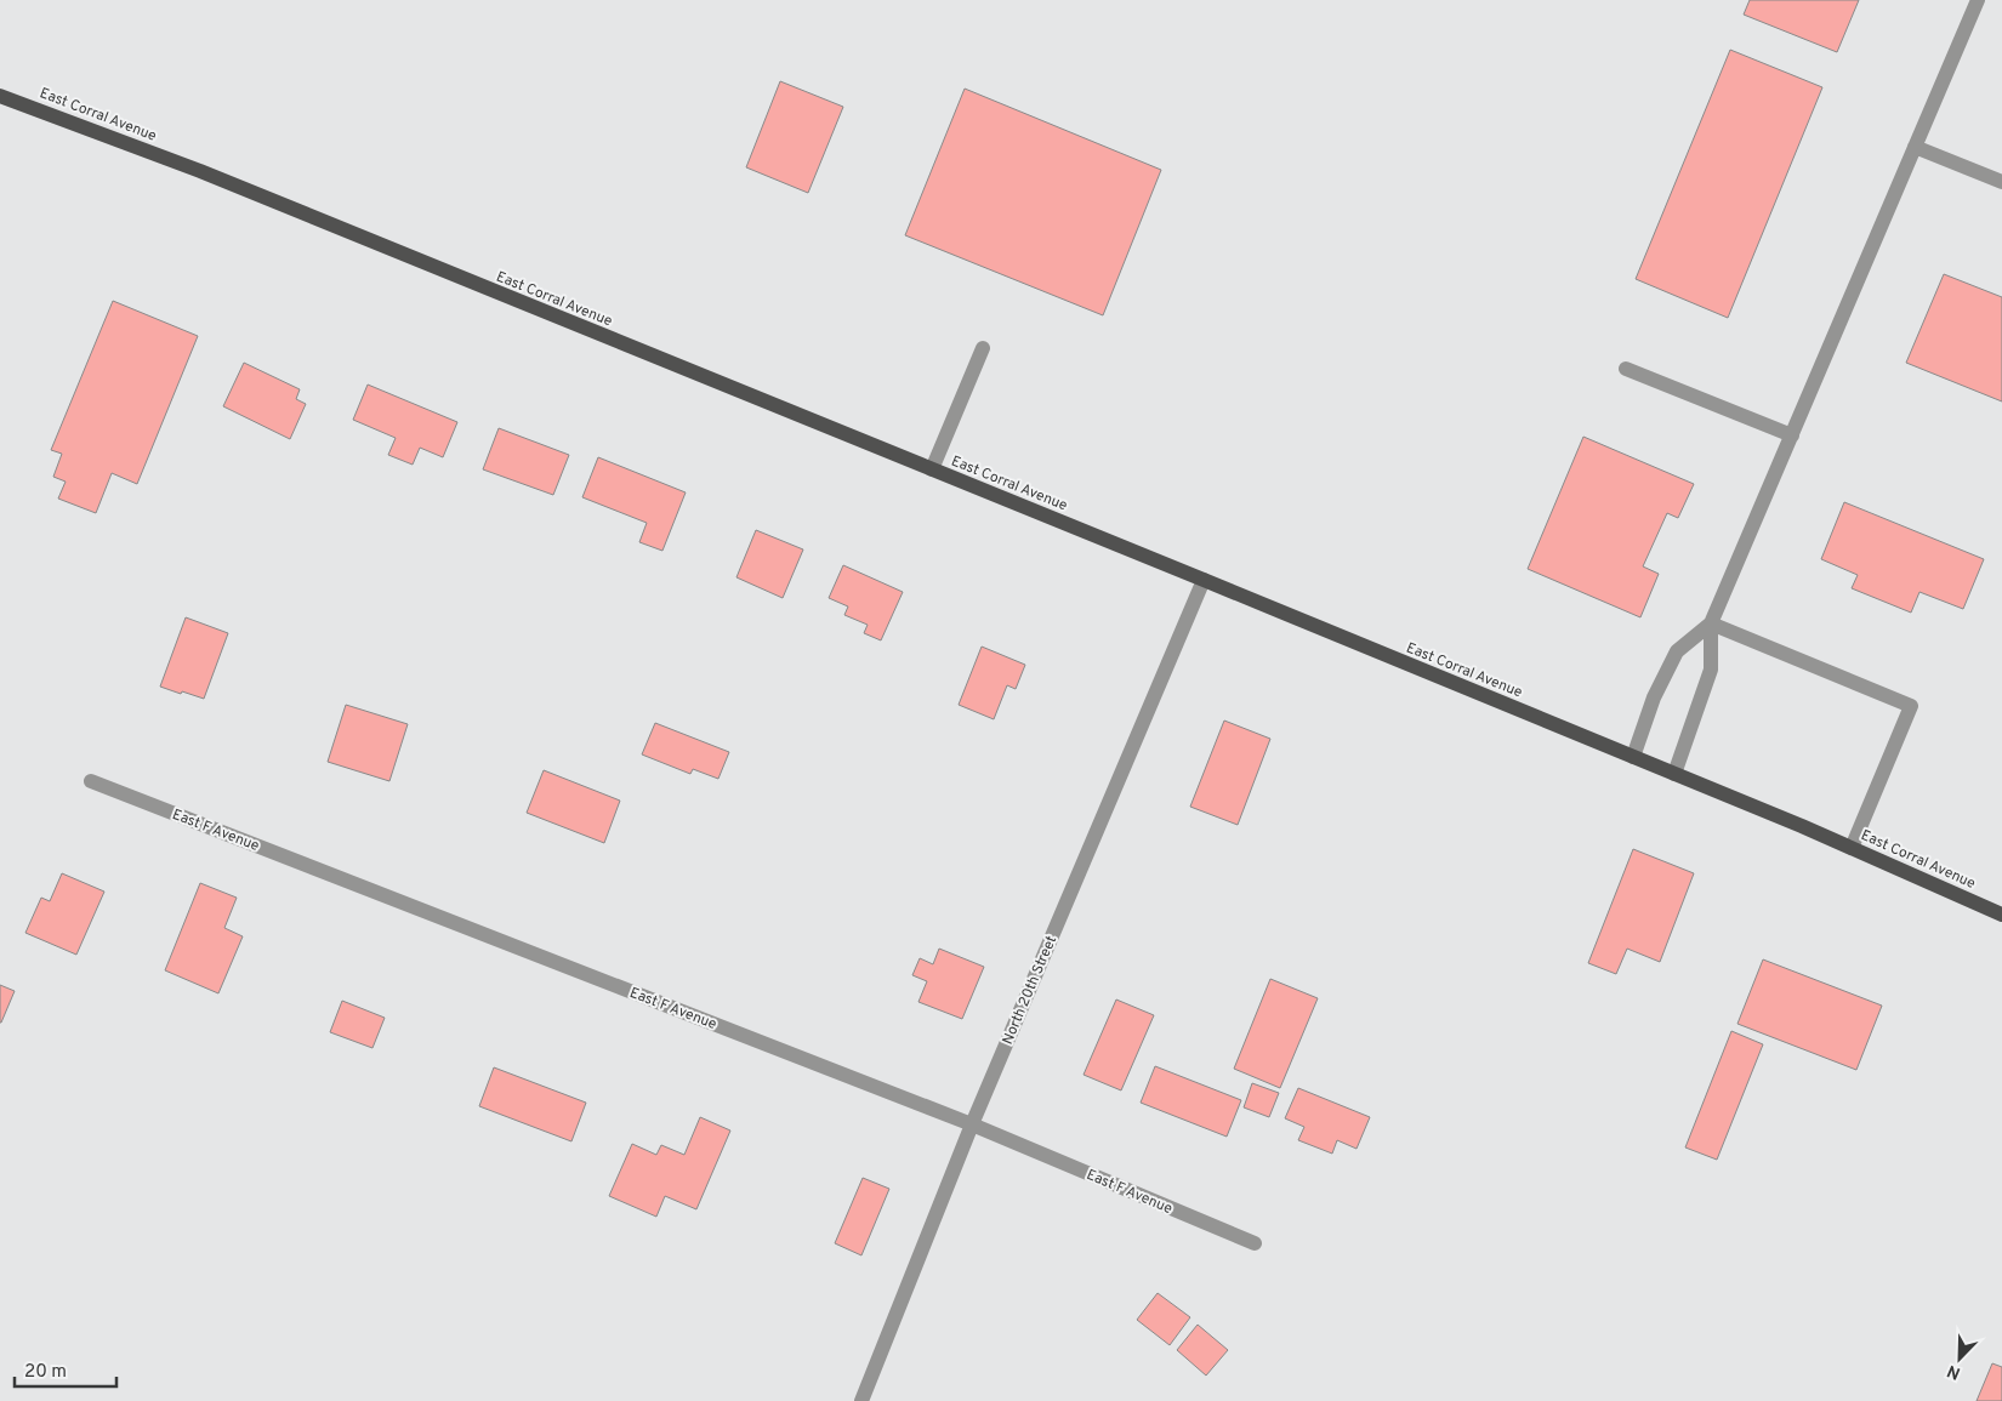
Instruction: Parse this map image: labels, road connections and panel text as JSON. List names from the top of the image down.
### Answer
{
  "streets": {
    "main road": ["East Corral Avenue"],
    "street": ["East F Avenue", "North 20th Street"]
  },
  "crossings": [
    ["East Corral Avenue", "North 20th Street"],
    ["East F Avenue", "North 20th Street"]
  ],
  "scale_bar": "20 m",
  "north": "bottom left"
}
